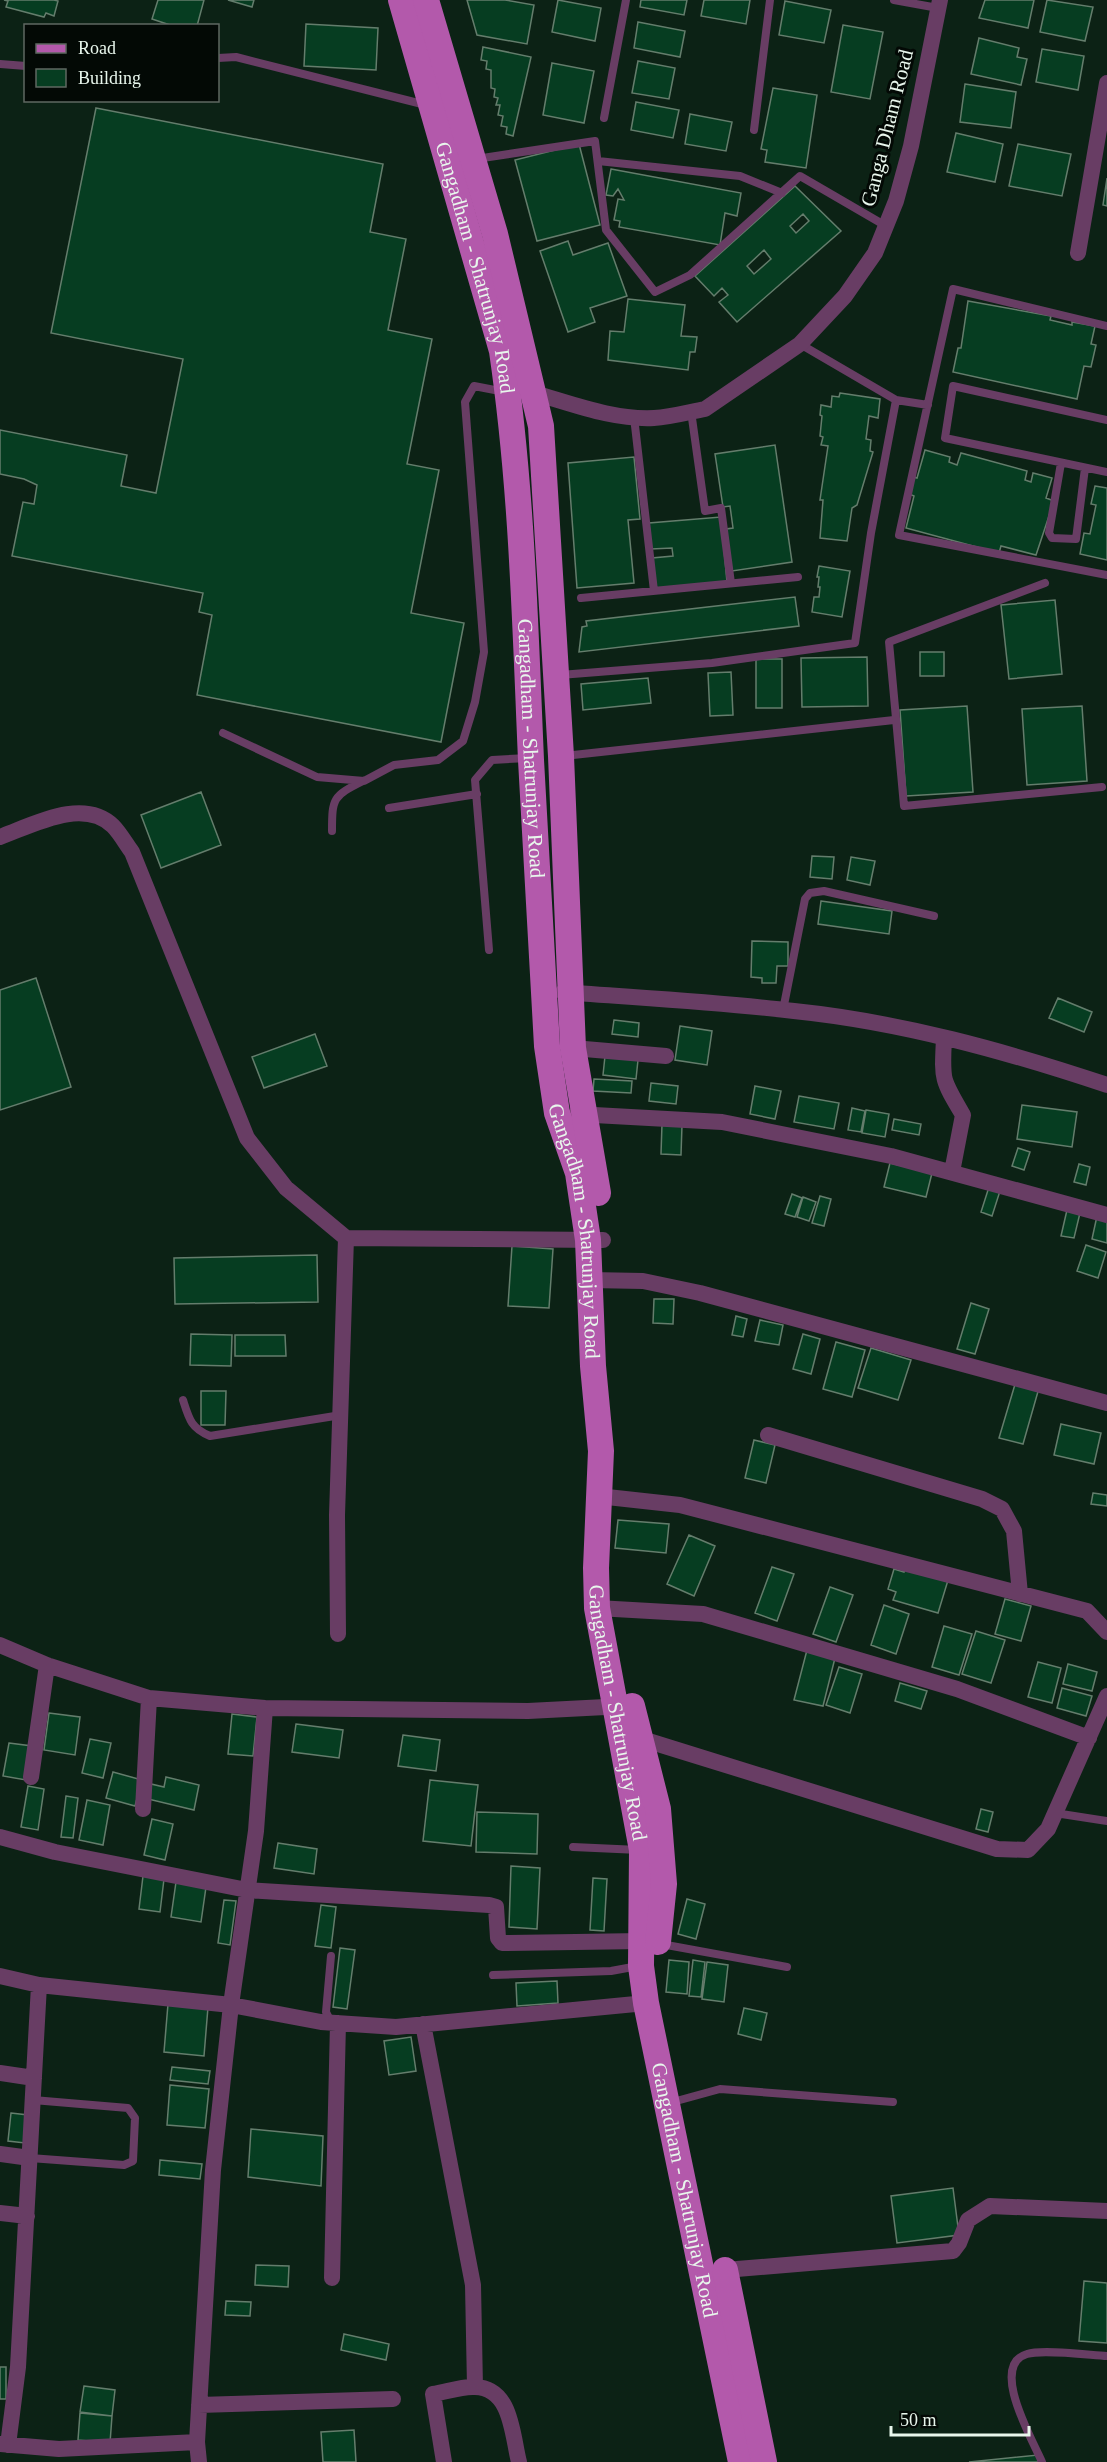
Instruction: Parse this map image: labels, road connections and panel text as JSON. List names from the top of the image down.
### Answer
{
  "streets": {
    "main road": ["Gangadham - Shatrunjay Road"],
    "street": ["Ganga Dham Road"]
  },
  "crossings": [
    ["Ganga Dham Road", "Gangadham - Shatrunjay Road"]
  ],
  "legend": ["Road", "Building"],
  "scale_bar": "50 m"
}
